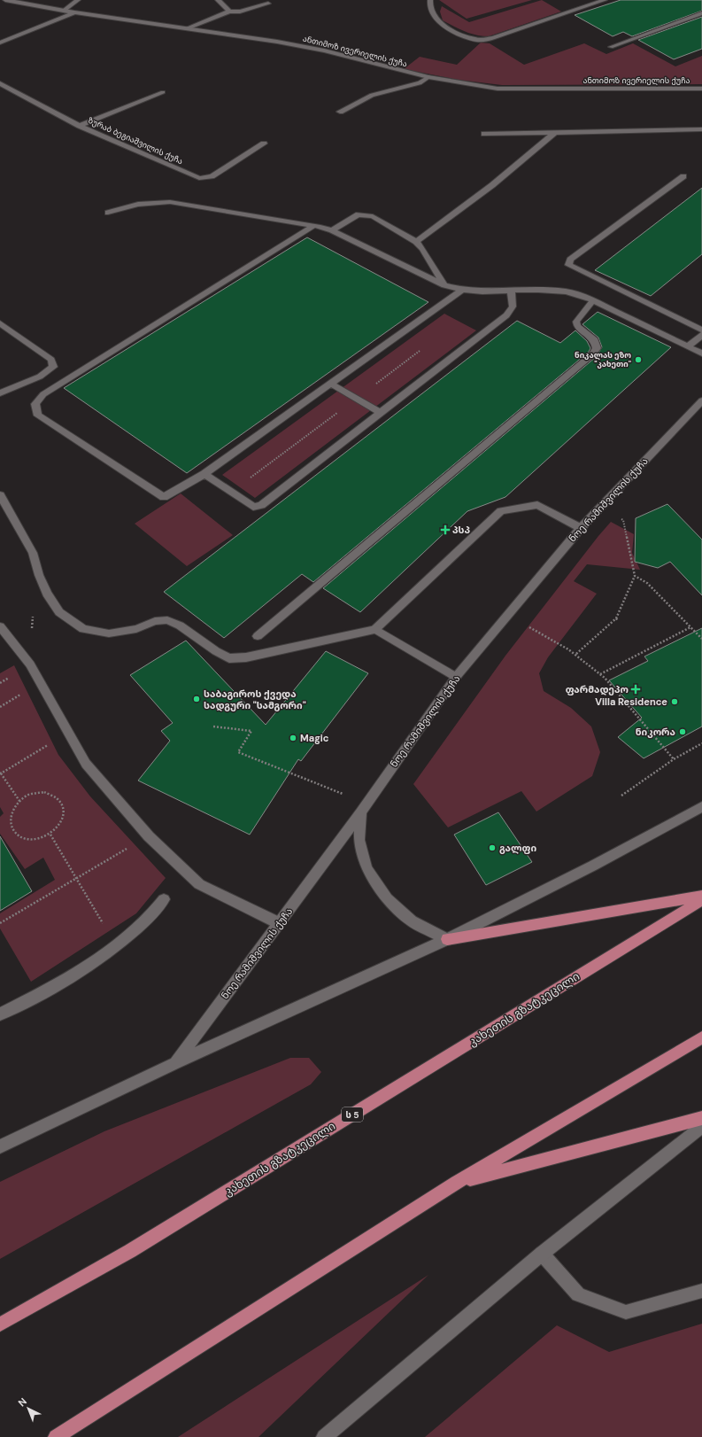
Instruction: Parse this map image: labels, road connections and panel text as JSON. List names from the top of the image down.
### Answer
{
  "streets": {
    "highway": ["კახეთის გზატკეცილი", "ს 5"],
    "street": ["ანთიმოზ ივერიელის ქუჩა", "ზურაბ ბეგიაშვილის ქუჩა", "ნოე რამიშვილის ქუჩა"]
  },
  "places": {
    "other": [
      "ნიკალას ეზო \"კახეთი\"",
      "საბაგიროს ქვედა სადგური \"სამგორი\"",
      "Villa Residence",
      "ნიკორა",
      "Magic",
      "გალფი"
    ],
    "health": ["პსპ", "ფარმადეპო"]
  },
  "north": "top left"
}
